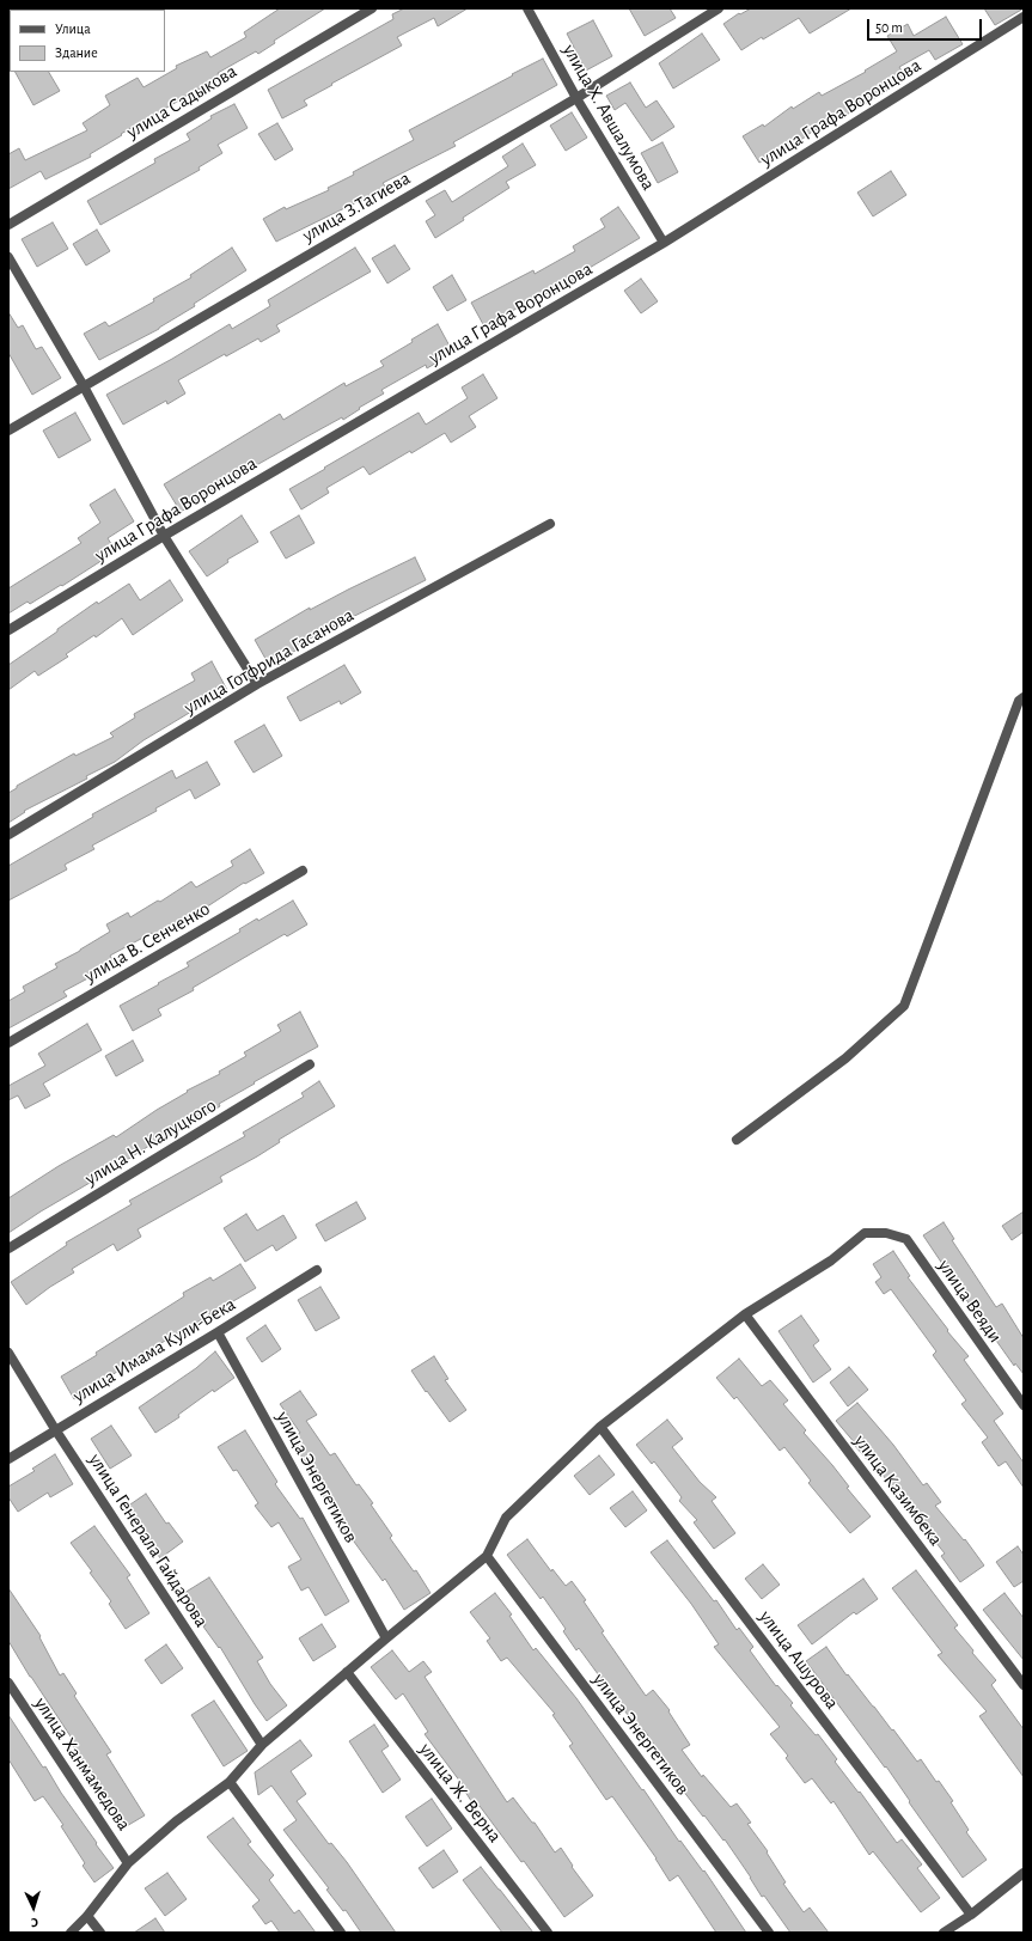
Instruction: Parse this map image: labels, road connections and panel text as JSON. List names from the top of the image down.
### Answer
{
  "streets": {
    "street": [
      "улица Садыкова",
      "улица Графа Воронцова",
      "улица Х. Авшалумова",
      "улица З.Тагиева",
      "улица Готфрида Гасанова",
      "улица В. Сенченко",
      "улица Н. Калуцкого",
      "улица Веяди",
      "улица Имама Кули-Бека",
      "улица Энергетиков",
      "улица Казимбека",
      "улица Генерала Гайдарова",
      "улица Ашурова",
      "улица Ханмамедова",
      "улица Ж. Верна"
    ]
  },
  "crossings": [
    ["улица Графа Воронцова", "улица Х. Авшалумова"],
    ["улица Х. Авшалумова", "улица З.Тагиева"],
    ["улица Веяди", "улица Казимбека"],
    ["улица Имама Кули-Бека", "улица Энергетиков"],
    ["улица Имама Кули-Бека", "улица Генерала Гайдарова"]
  ],
  "legend": ["Улица", "Здание"],
  "scale_bar": "50 m",
  "north": "bottom"
}
